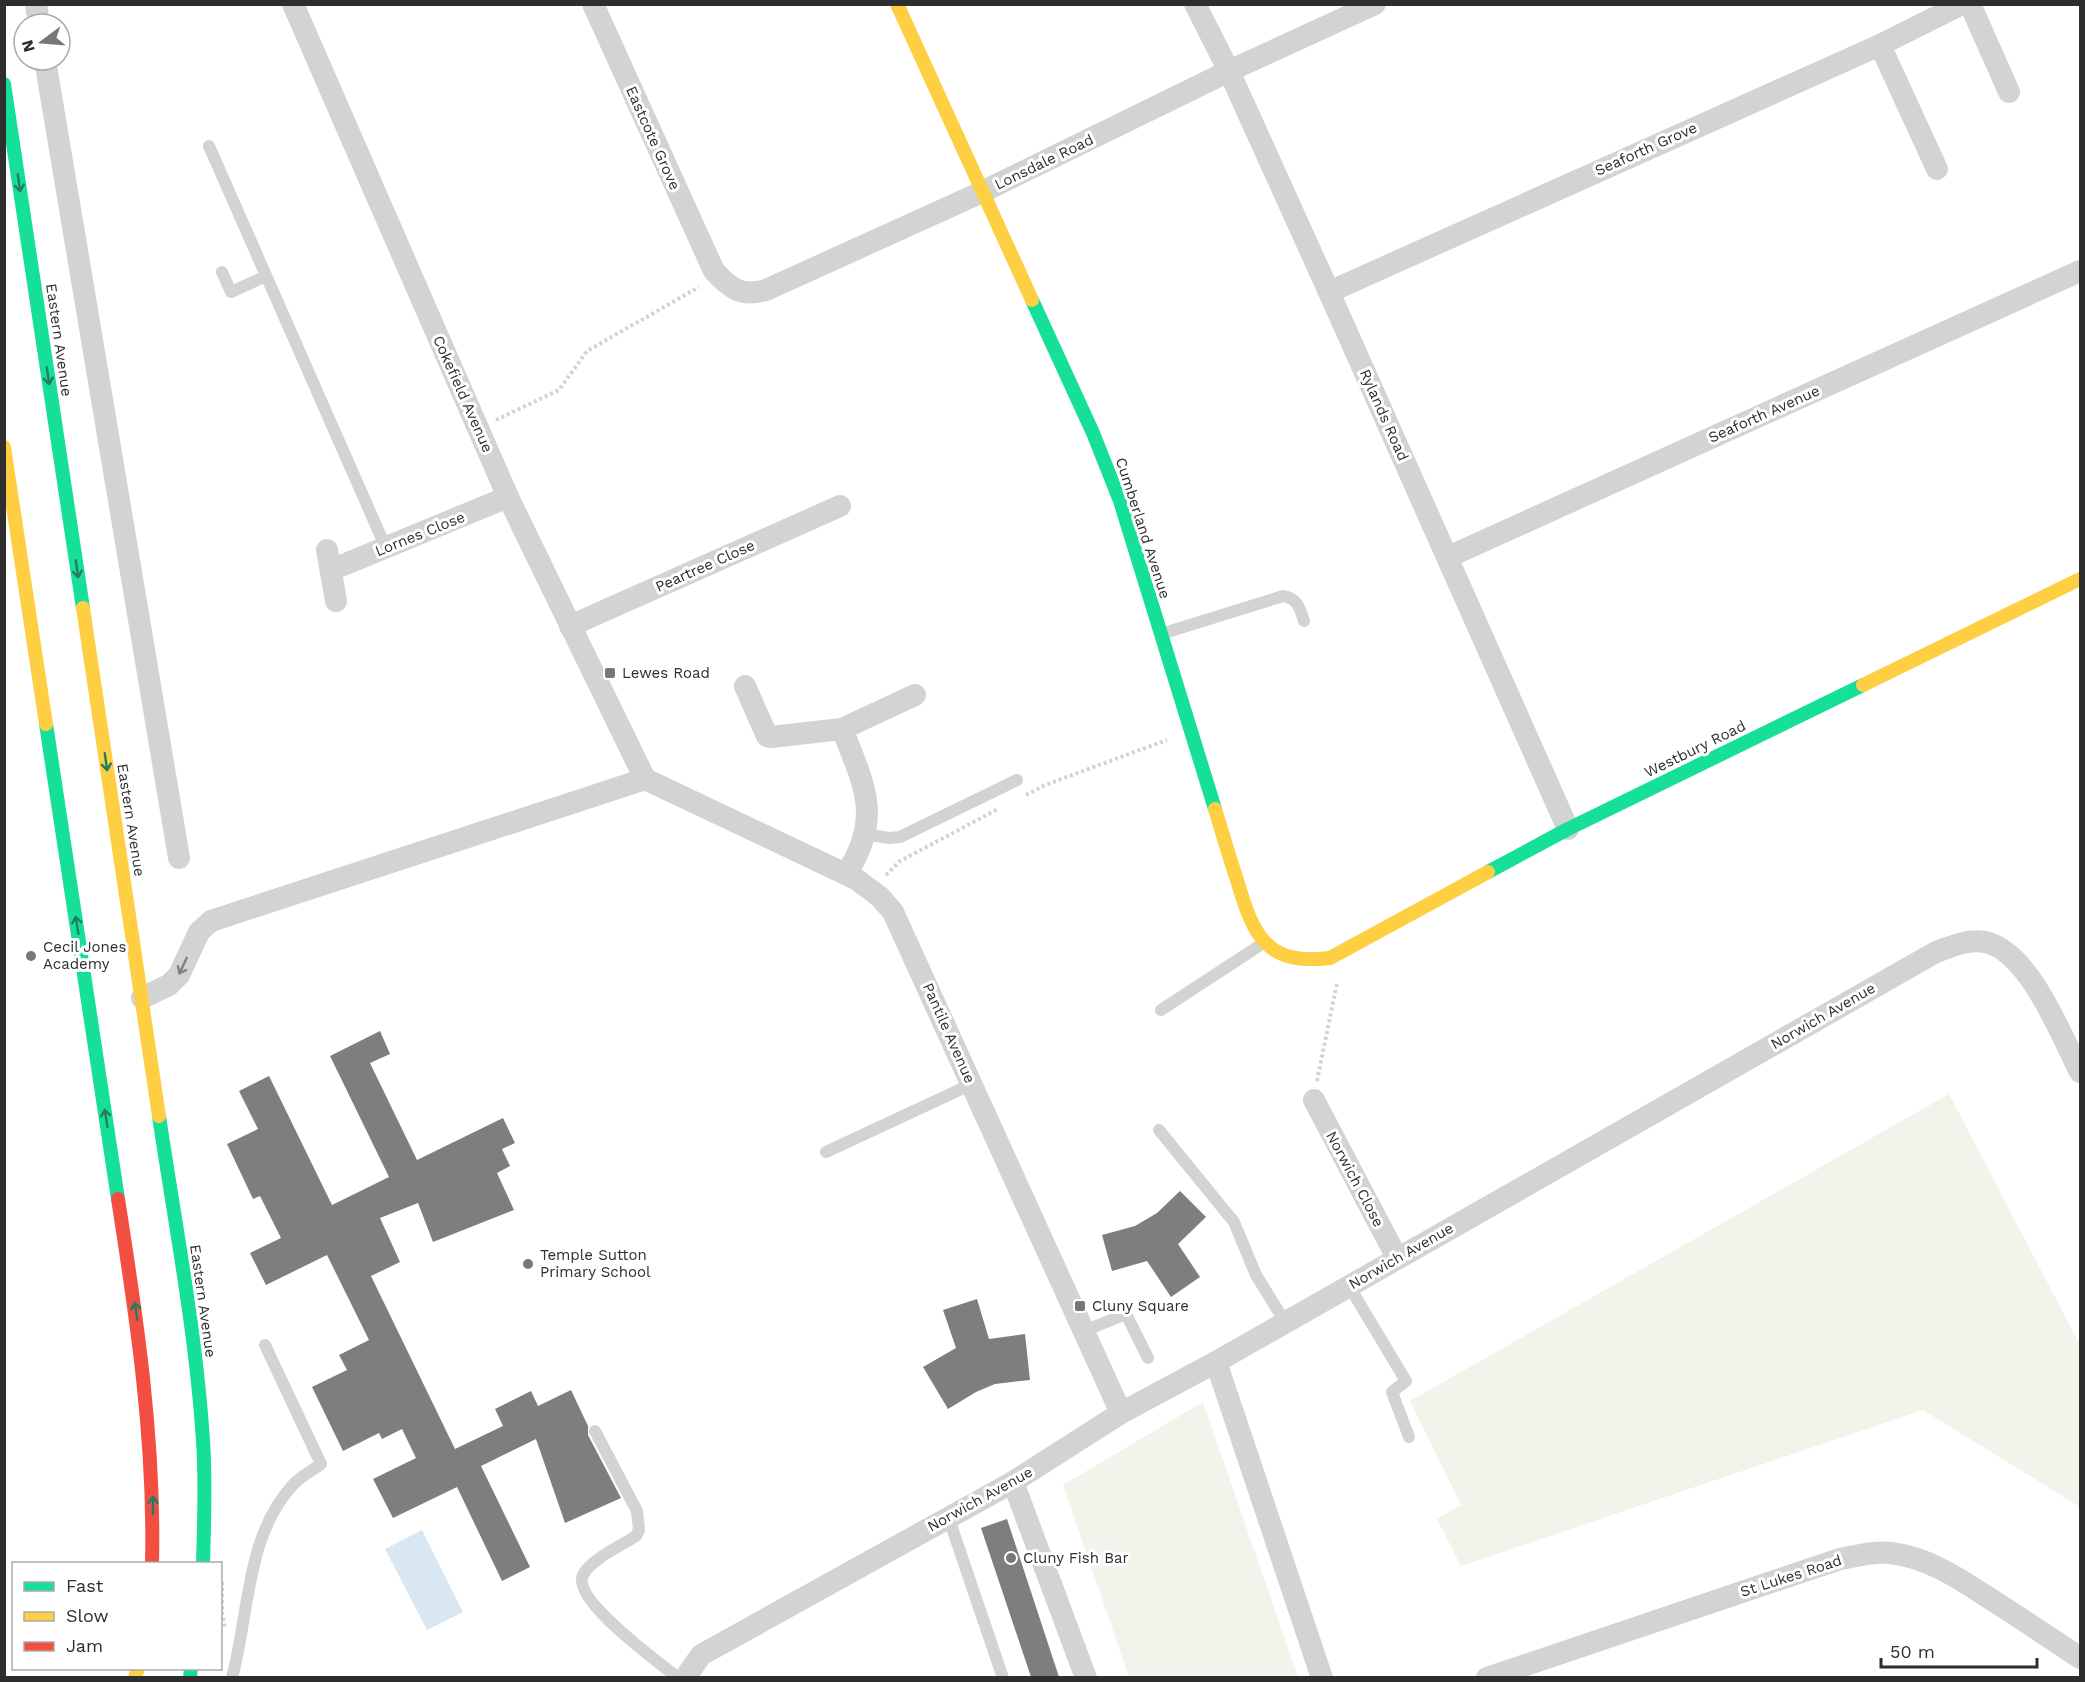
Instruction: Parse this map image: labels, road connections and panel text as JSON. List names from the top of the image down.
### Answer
{
  "streets": {
    "main road": ["Eastern Avenue", "Cumberland Avenue", "Westbury Road"],
    "street": [
      "Eastcote Grove",
      "Seaforth Grove",
      "Lonsdale Road",
      "Cokefield Avenue",
      "Seaforth Avenue",
      "Rylands Road",
      "Lornes Close",
      "Peartree Close",
      "Norwich Avenue",
      "Pantile Avenue",
      "Norwich Close",
      "St Lukes Road"
    ]
  },
  "crossings": [
    ["Eastcote Grove", "Lonsdale Road"],
    ["Seaforth Grove", "Rylands Road"],
    ["Lonsdale Road", "Rylands Road"],
    ["Lonsdale Road", "Cumberland Avenue"],
    ["Cokefield Avenue", "Lornes Close"],
    ["Cokefield Avenue", "Peartree Close"],
    ["Cokefield Avenue", "Pantile Avenue"],
    ["Seaforth Avenue", "Rylands Road"],
    ["Rylands Road", "Westbury Road"],
    ["Cumberland Avenue", "Westbury Road"],
    ["Norwich Avenue", "Pantile Avenue"],
    ["Norwich Avenue", "Norwich Close"]
  ],
  "places": {
    "transit": ["Lewes Road", "Cluny Square"],
    "other": ["Cecil Jones Academy", "Temple Sutton Primary School", "Cluny Fish Bar"]
  },
  "legend": ["Fast", "Slow", "Jam"],
  "scale_bar": "50 m",
  "north": "left"
}
